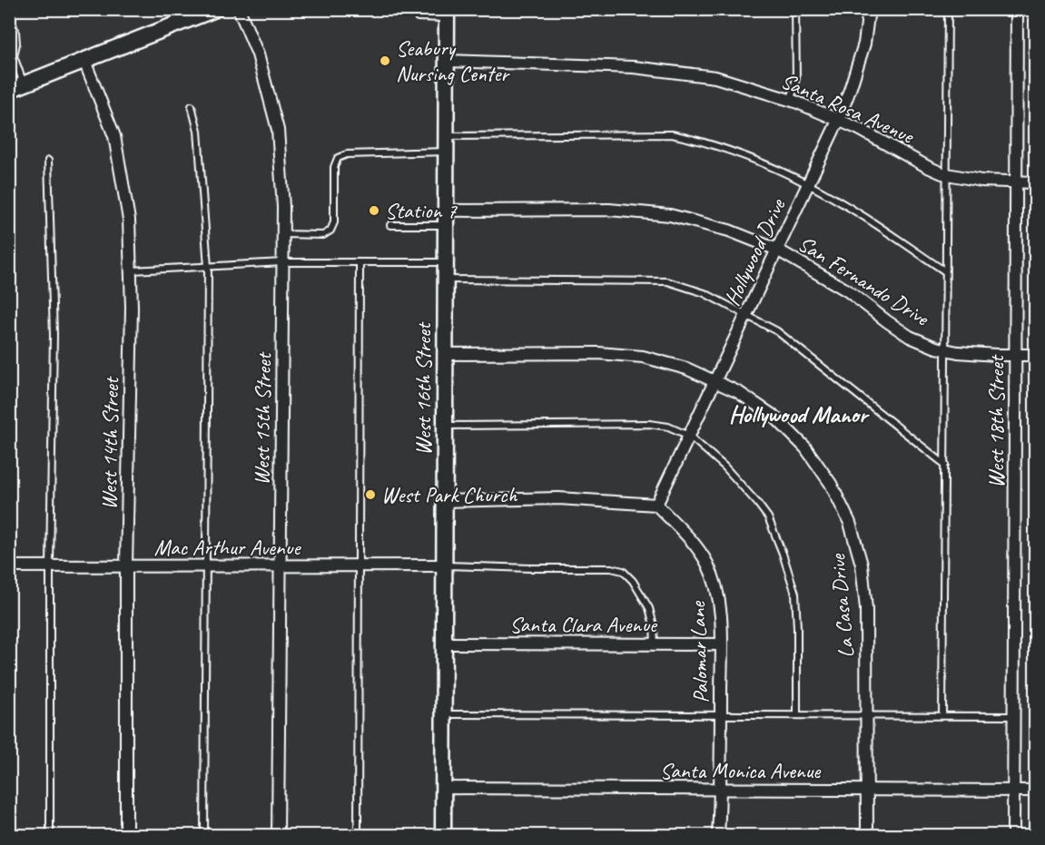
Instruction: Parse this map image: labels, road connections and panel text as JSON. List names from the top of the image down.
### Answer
{
  "streets": {
    "main road": ["West 16th Street"],
    "street": [
      "Santa Rosa Avenue",
      "Hollywood Drive",
      "San Fernando Drive",
      "West 15th Street",
      "West 18th Street",
      "West 14th Street",
      "Mac Arthur Avenue",
      "La Casa Drive",
      "Santa Clara Avenue",
      "Palomar Lane",
      "Santa Monica Avenue"
    ]
  },
  "crossings": [
    ["Santa Rosa Avenue", "Hollywood Drive"],
    ["Santa Rosa Avenue", "West 16th Street"],
    ["Santa Rosa Avenue", "West 18th Street"],
    ["Hollywood Drive", "San Fernando Drive"],
    ["Hollywood Drive", "La Casa Drive"],
    ["Hollywood Drive", "Palomar Lane"],
    ["San Fernando Drive", "West 16th Street"],
    ["San Fernando Drive", "West 18th Street"],
    ["West 16th Street", "Mac Arthur Avenue"],
    ["West 16th Street", "La Casa Drive"],
    ["West 16th Street", "Santa Clara Avenue"],
    ["West 16th Street", "Santa Monica Avenue"],
    ["West 15th Street", "Mac Arthur Avenue"],
    ["West 18th Street", "Santa Monica Avenue"],
    ["West 14th Street", "Mac Arthur Avenue"],
    ["La Casa Drive", "Santa Monica Avenue"],
    ["Santa Clara Avenue", "Palomar Lane"],
    ["Palomar Lane", "Santa Monica Avenue"]
  ],
  "districts": ["Hollywood Manor"],
  "places": ["Seabury Nursing Center", "Station 7", "West Park Church"]
}
